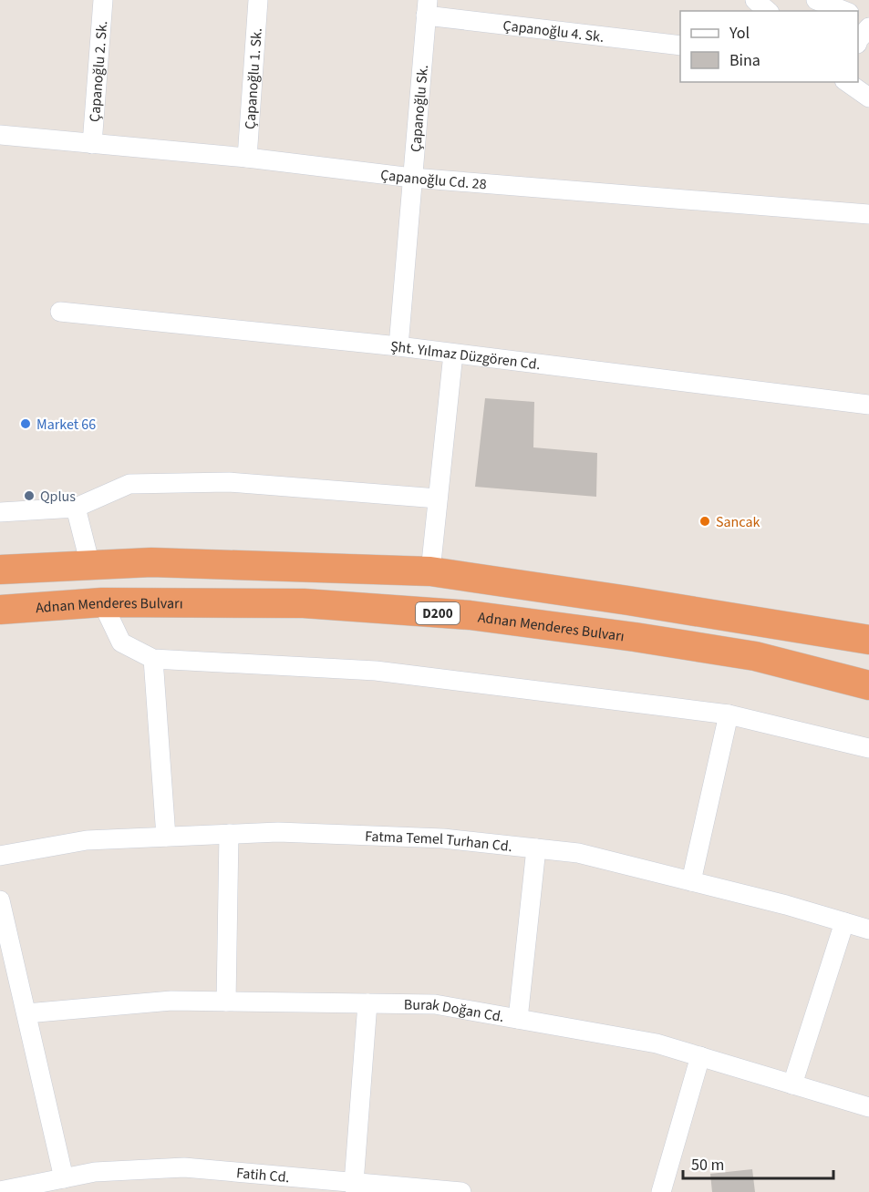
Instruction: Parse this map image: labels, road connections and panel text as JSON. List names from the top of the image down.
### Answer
{
  "streets": {
    "highway": ["Adnan Menderes Bulvarı", "D200"],
    "street": [
      "Çapanoğlu 4. Sk.",
      "Çapanoğlu 2. Sk.",
      "Çapanoğlu 1. Sk.",
      "Çapanoğlu Sk.",
      "Çapanoğlu Cd. 28",
      "Şht. Yılmaz Düzgören Cd.",
      "Fatma Temel Turhan Cd.",
      "Burak Doğan Cd.",
      "Fatih Cd."
    ]
  },
  "crossings": [
    ["Çapanoğlu 4. Sk.", "Çapanoğlu Sk."],
    ["Çapanoğlu 2. Sk.", "Çapanoğlu Cd. 28"],
    ["Çapanoğlu 1. Sk.", "Çapanoğlu Cd. 28"],
    ["Çapanoğlu Sk.", "Çapanoğlu Cd. 28"],
    ["Çapanoğlu Sk.", "Şht. Yılmaz Düzgören Cd."]
  ],
  "places": ["Market 66", "Qplus", "Sancak"],
  "legend": ["Yol", "Bina"],
  "scale_bar": "50 m"
}
